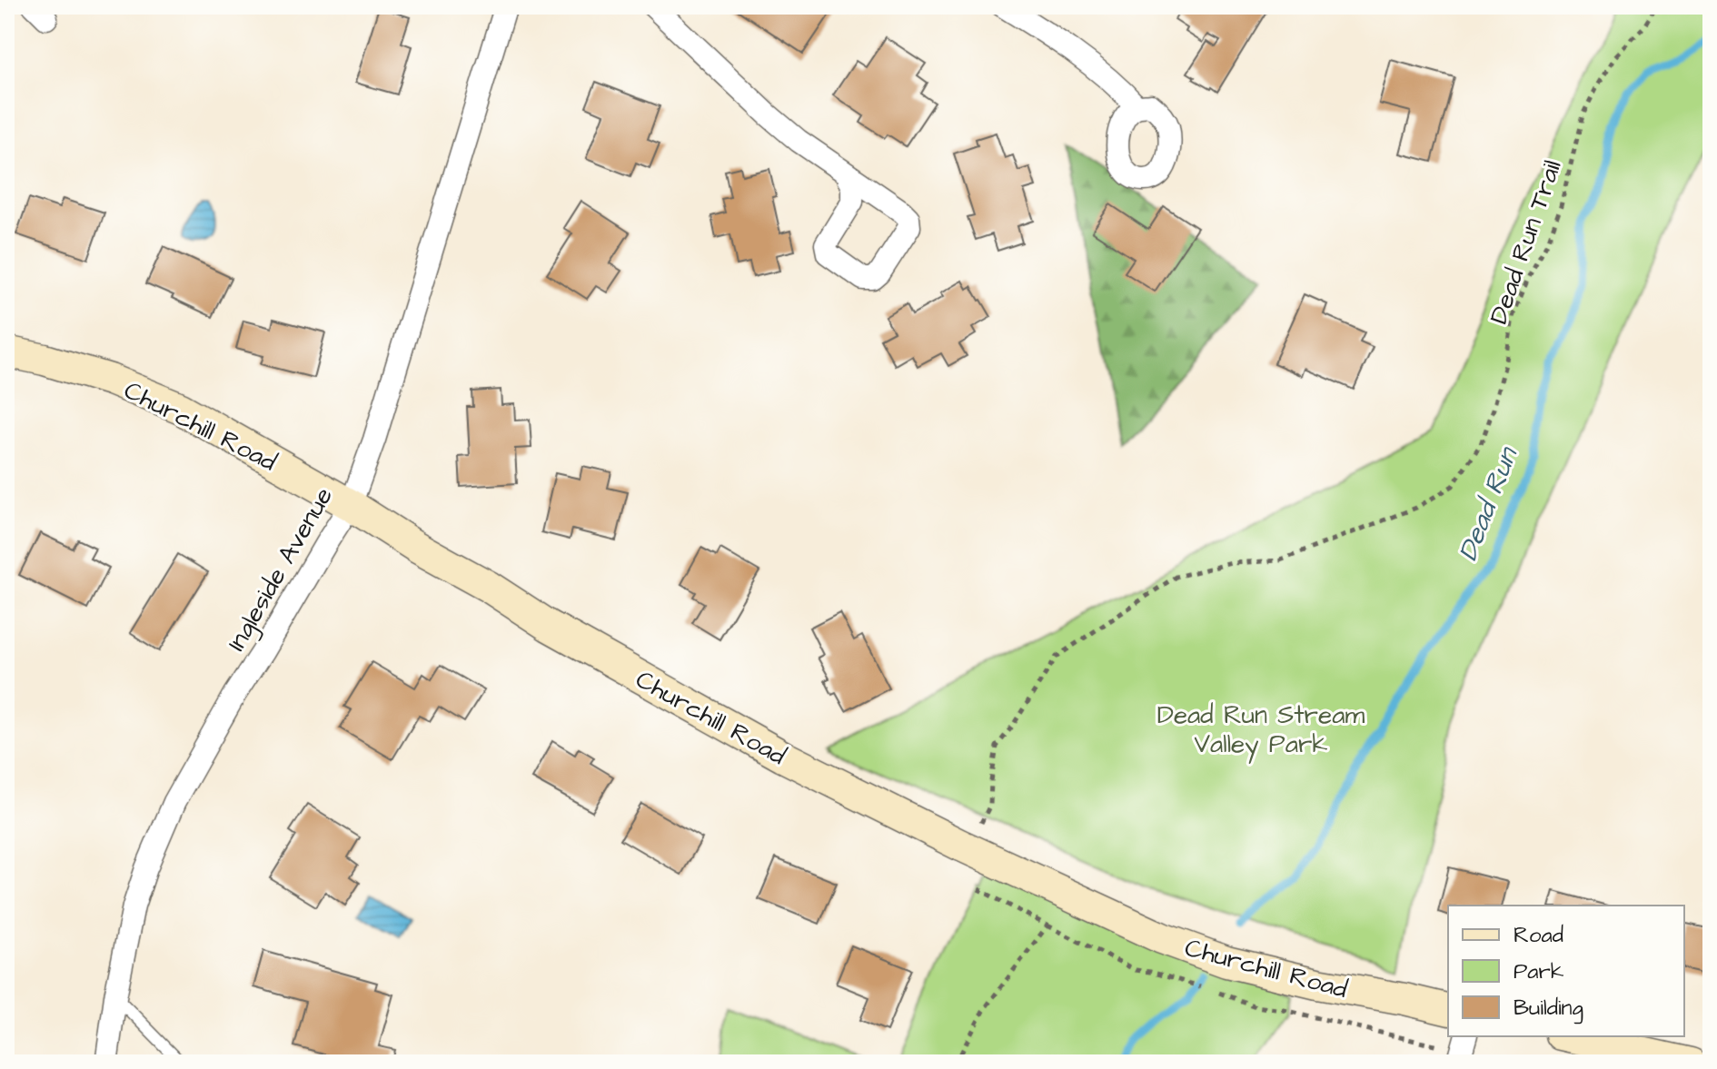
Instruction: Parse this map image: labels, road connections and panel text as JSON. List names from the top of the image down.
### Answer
{
  "streets": {
    "street": ["Churchill Road", "Ingleside Avenue"],
    "path": ["Dead Run Trail"]
  },
  "crossings": [
    ["Dead Run Trail", "Churchill Road"],
    ["Churchill Road", "Ingleside Avenue"]
  ],
  "water": ["Dead Run"],
  "parks": ["Dead Run Stream Valley Park"],
  "legend": ["Road", "Park", "Building"]
}
